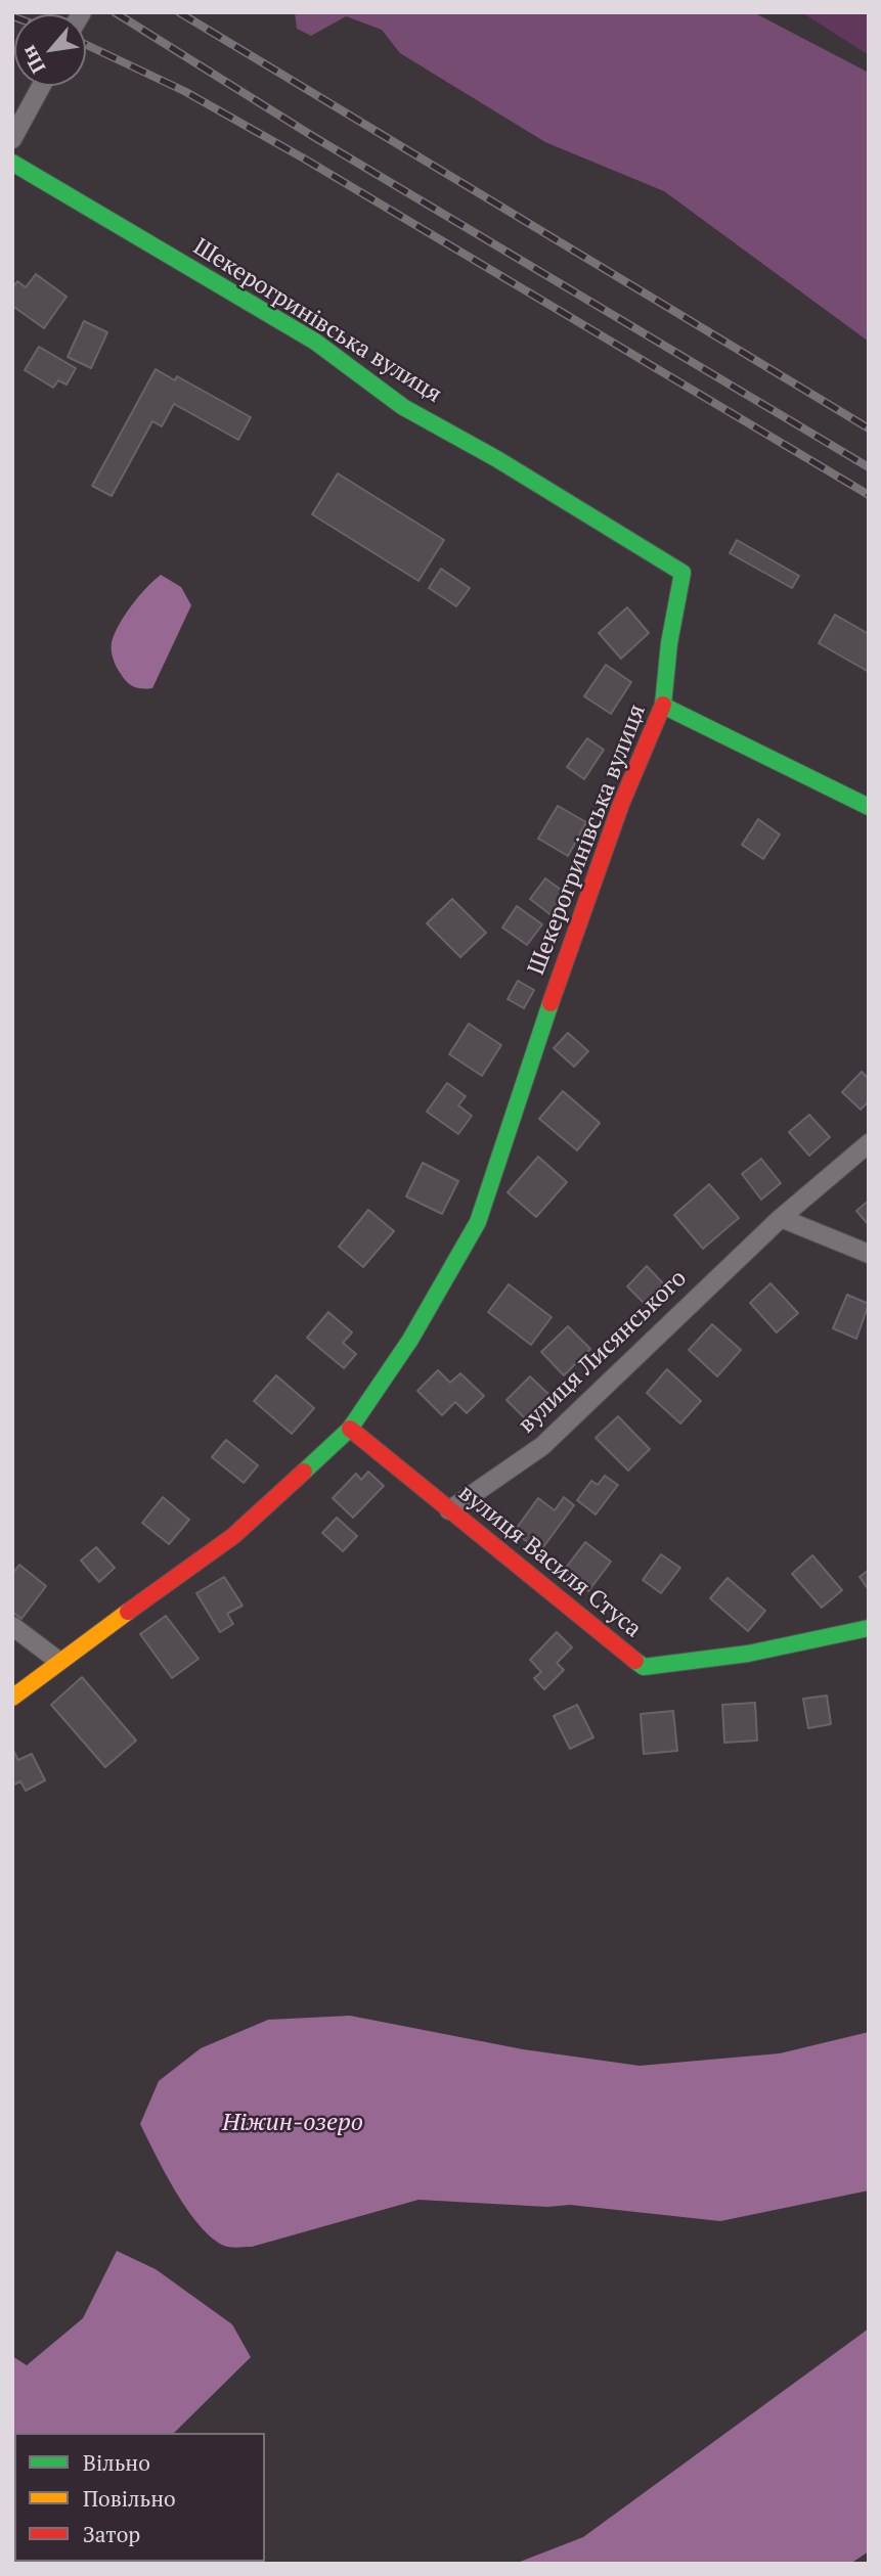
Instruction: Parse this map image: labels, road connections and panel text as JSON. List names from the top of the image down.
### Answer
{
  "streets": {
    "street": ["Шекерогринівська вулиця", "вулиця Лисянського", "вулиця Василя Стуса"]
  },
  "crossings": [
    ["Шекерогринівська вулиця", "вулиця Василя Стуса"],
    ["вулиця Лисянського", "вулиця Василя Стуса"]
  ],
  "water": ["Ніжин-озеро"],
  "legend": ["Вільно", "Повільно", "Затор"],
  "north": "bottom left"
}
